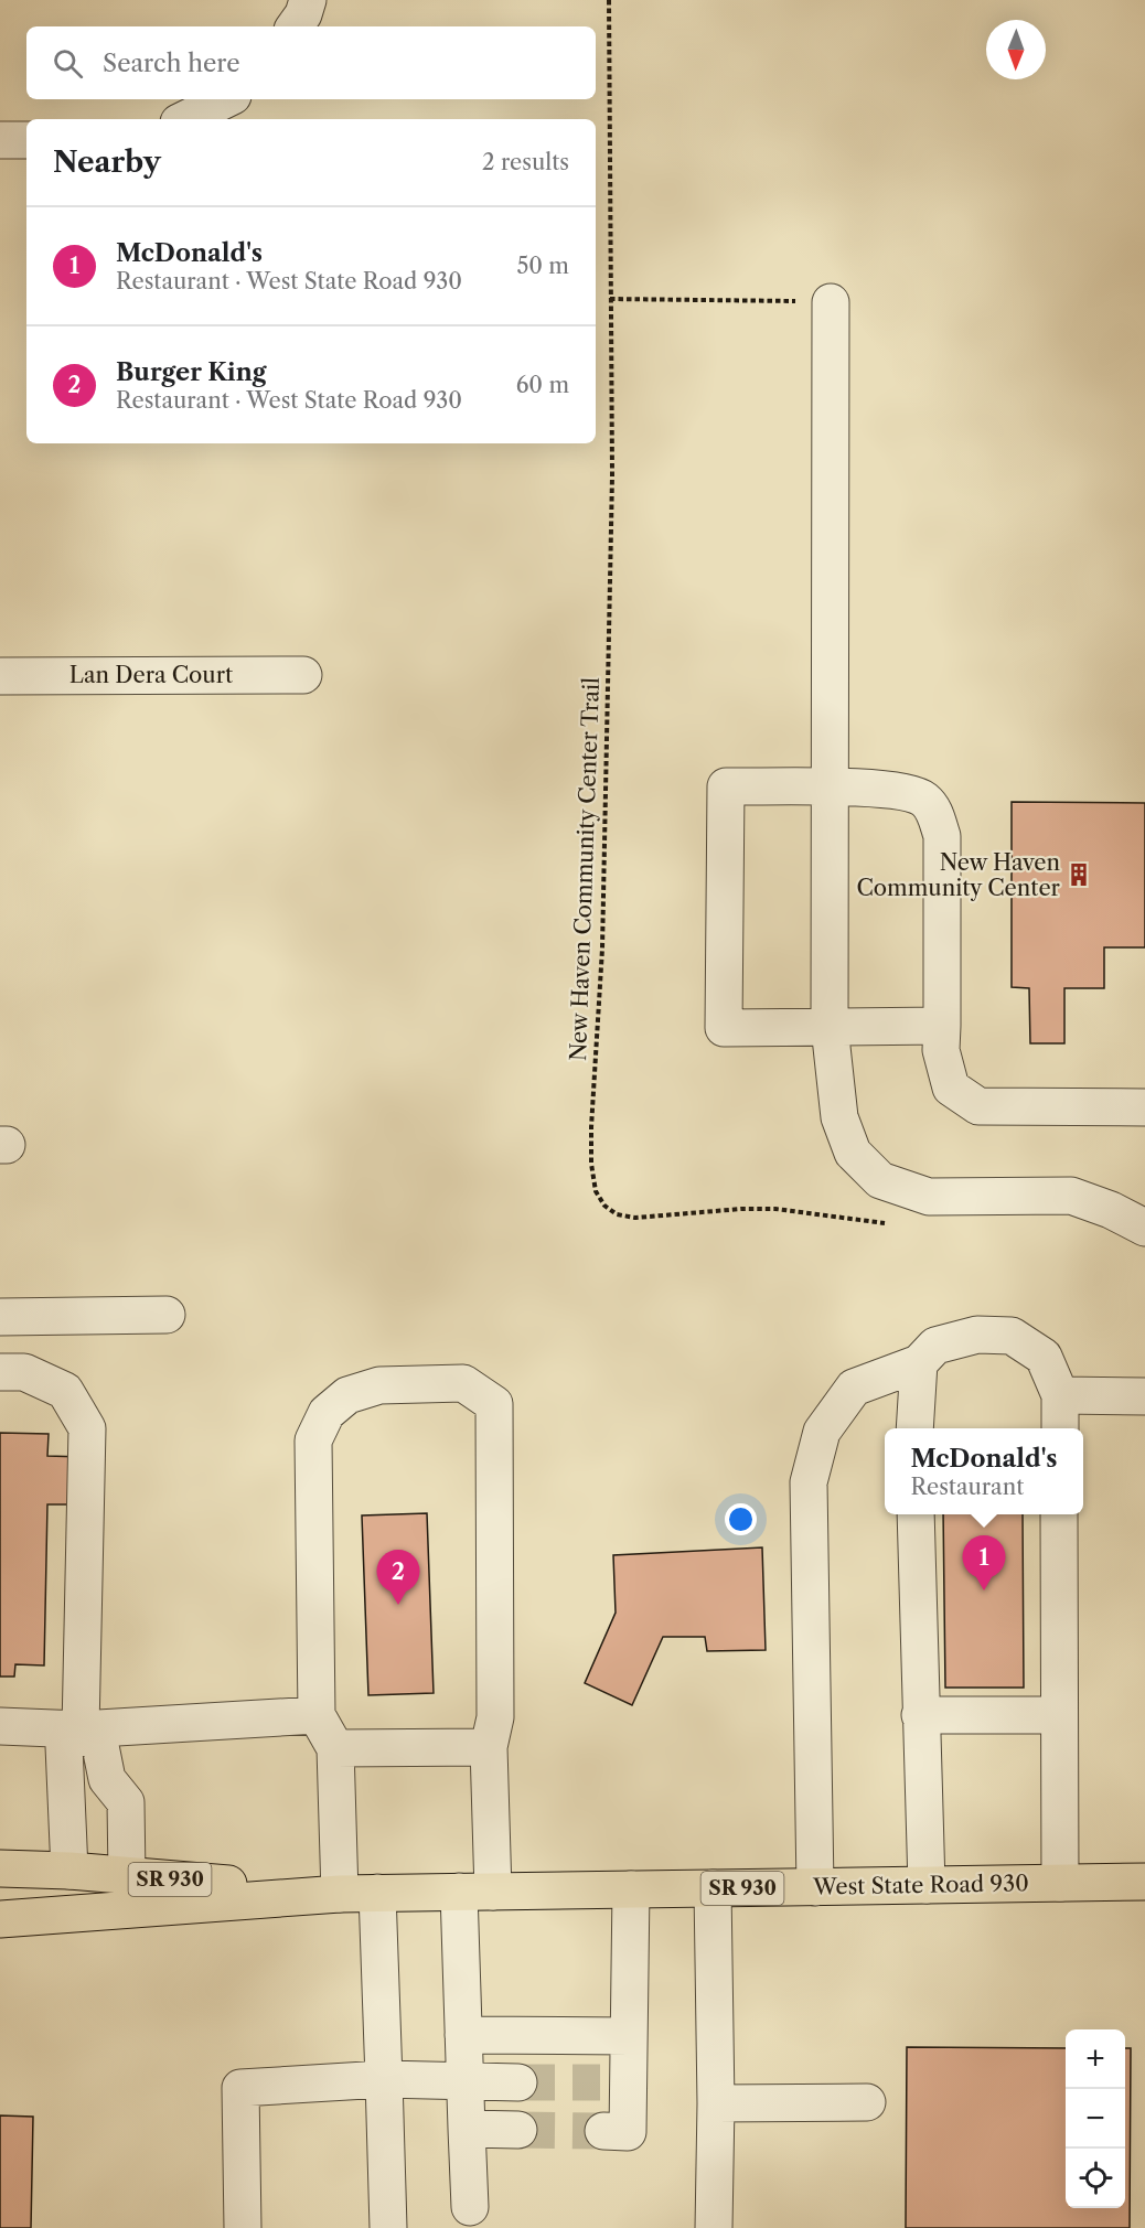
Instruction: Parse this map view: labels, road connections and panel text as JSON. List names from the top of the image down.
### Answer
{
  "streets": {
    "highway": ["SR 930", "West State Road 930"],
    "street": ["Lan Dera Court"],
    "path": ["New Haven Community Center Trail"]
  },
  "crossings": [
    ["SR 930", "West State Road 930"]
  ],
  "places": {
    "building": ["New Haven Community Center"]
  },
  "north": "bottom",
  "page": {
    "search": "Search here",
    "heading": ["Nearby", "2 results"],
    "list": [
      {
        "mark": "1",
        "name": "McDonald's",
        "note": "Restaurant · West State Road 930",
        "value": "50 m"
      },
      {
        "mark": "2",
        "name": "Burger King",
        "note": "Restaurant · West State Road 930",
        "value": "60 m"
      }
    ],
    "popup": ["McDonald's", "Restaurant"],
    "pins": ["1", "2"],
    "map_buttons": ["+", "−"]
  }
}
